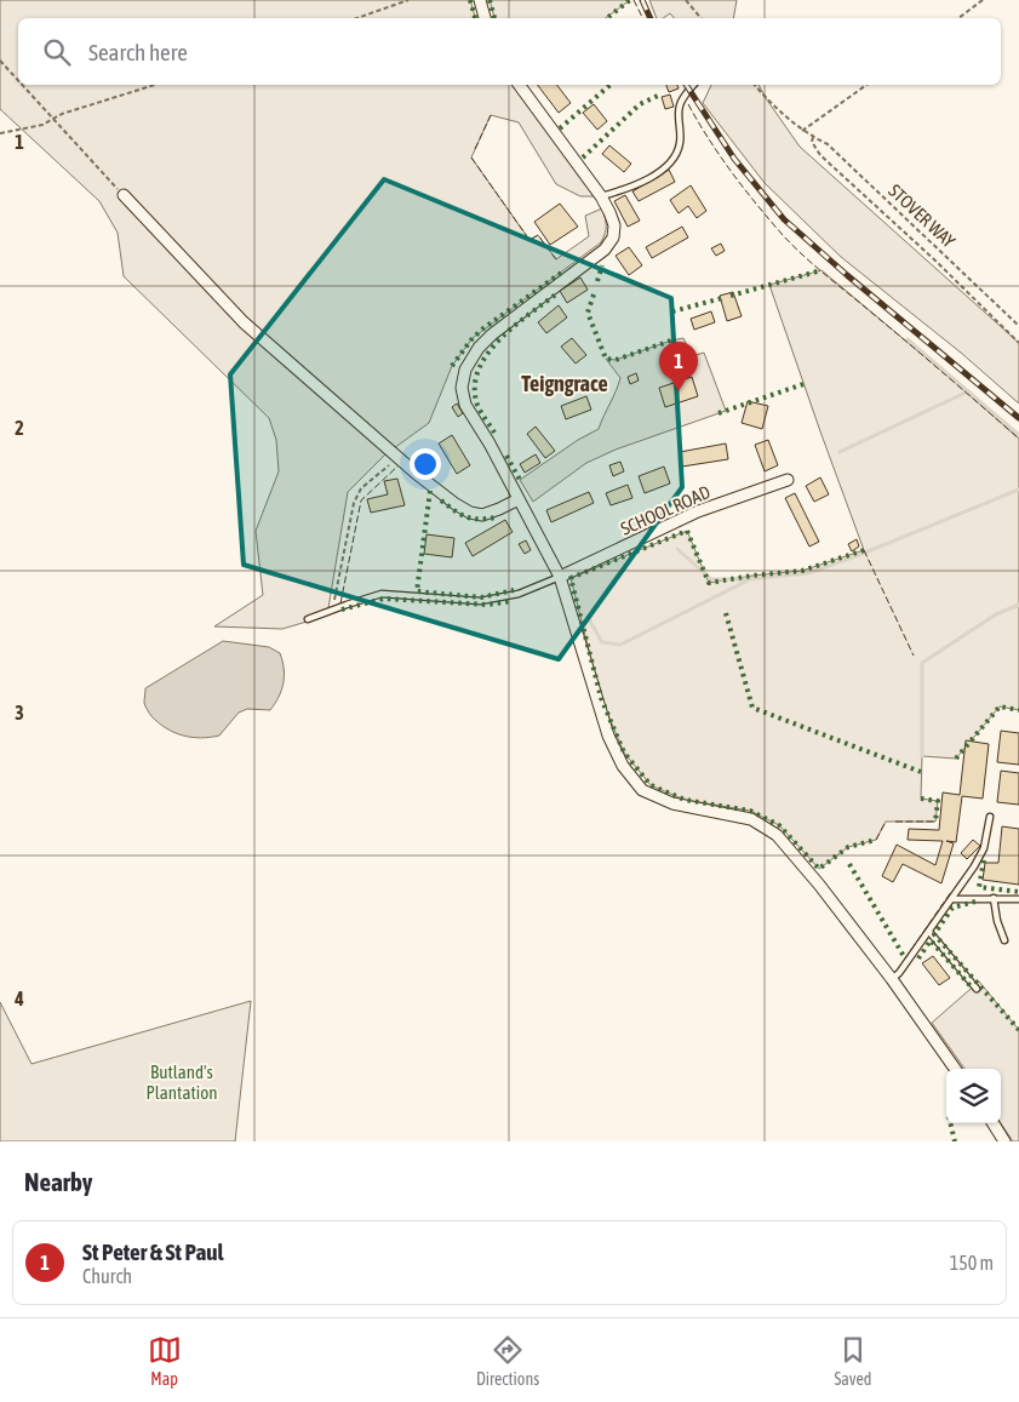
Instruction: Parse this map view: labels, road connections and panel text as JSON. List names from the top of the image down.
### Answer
{
  "streets": {
    "street": ["SCHOOL ROAD"],
    "path": ["STOVER WAY"]
  },
  "districts": ["Teigngrace"],
  "parks": ["Butland's Plantation"],
  "page": {
    "search": "Search here",
    "pins": "1",
    "heading": "Nearby",
    "list": [
      {
        "mark": "1",
        "name": "St Peter & St Paul",
        "note": "Church",
        "value": "150 m"
      }
    ],
    "nav": ["Map", "Directions", "Saved"]
  },
  "grid": {
    "rows": [
      "1",
      "2",
      "3",
      "4"
    ]
  }
}
